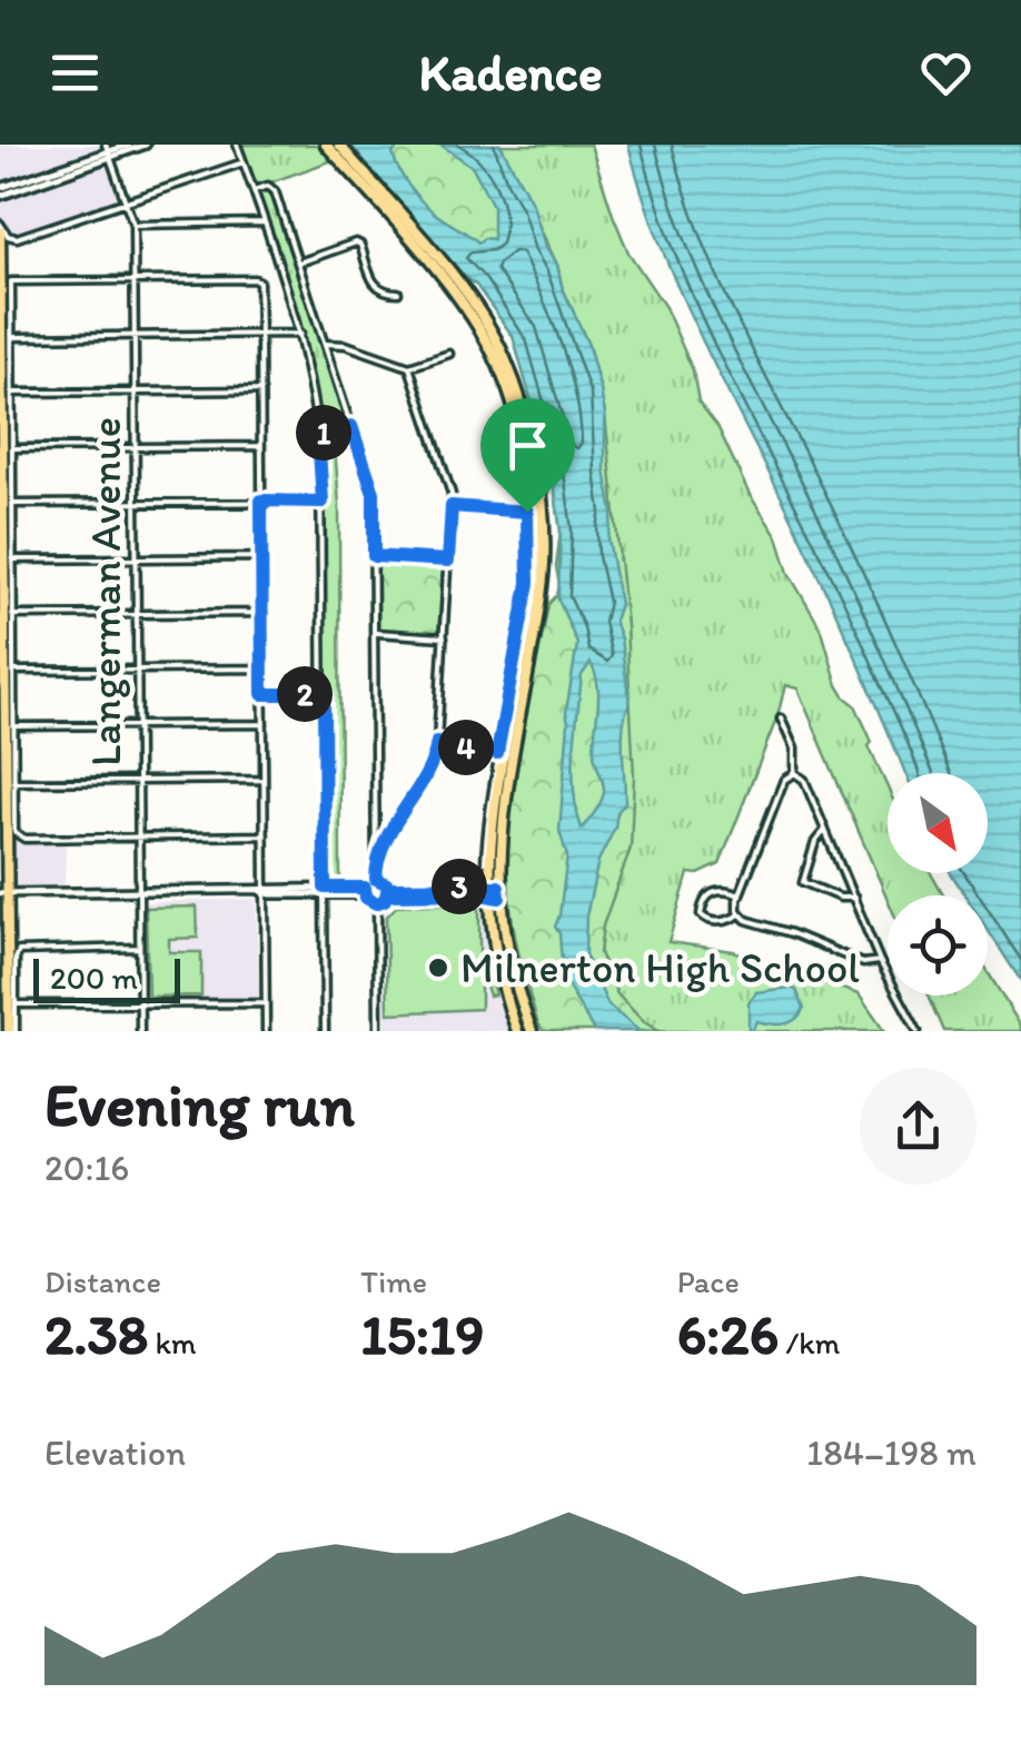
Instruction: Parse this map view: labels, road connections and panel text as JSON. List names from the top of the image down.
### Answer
{
  "streets": {
    "street": ["Langerman Avenue"]
  },
  "places": ["Milnerton High School"],
  "scale_bar": "200 m",
  "north": "bottom right",
  "page": {
    "header": "Kadence",
    "pins": [
      "1",
      "2",
      "4",
      "3"
    ],
    "scale": "200 m",
    "heading": ["Evening run", "20:16"],
    "stats": [
      ["Distance", "2.38 km"],
      ["Time", "15:19"],
      ["Pace", "6:26 /km"]
    ],
    "chart": ["Elevation", "184–198 m"]
  }
}
